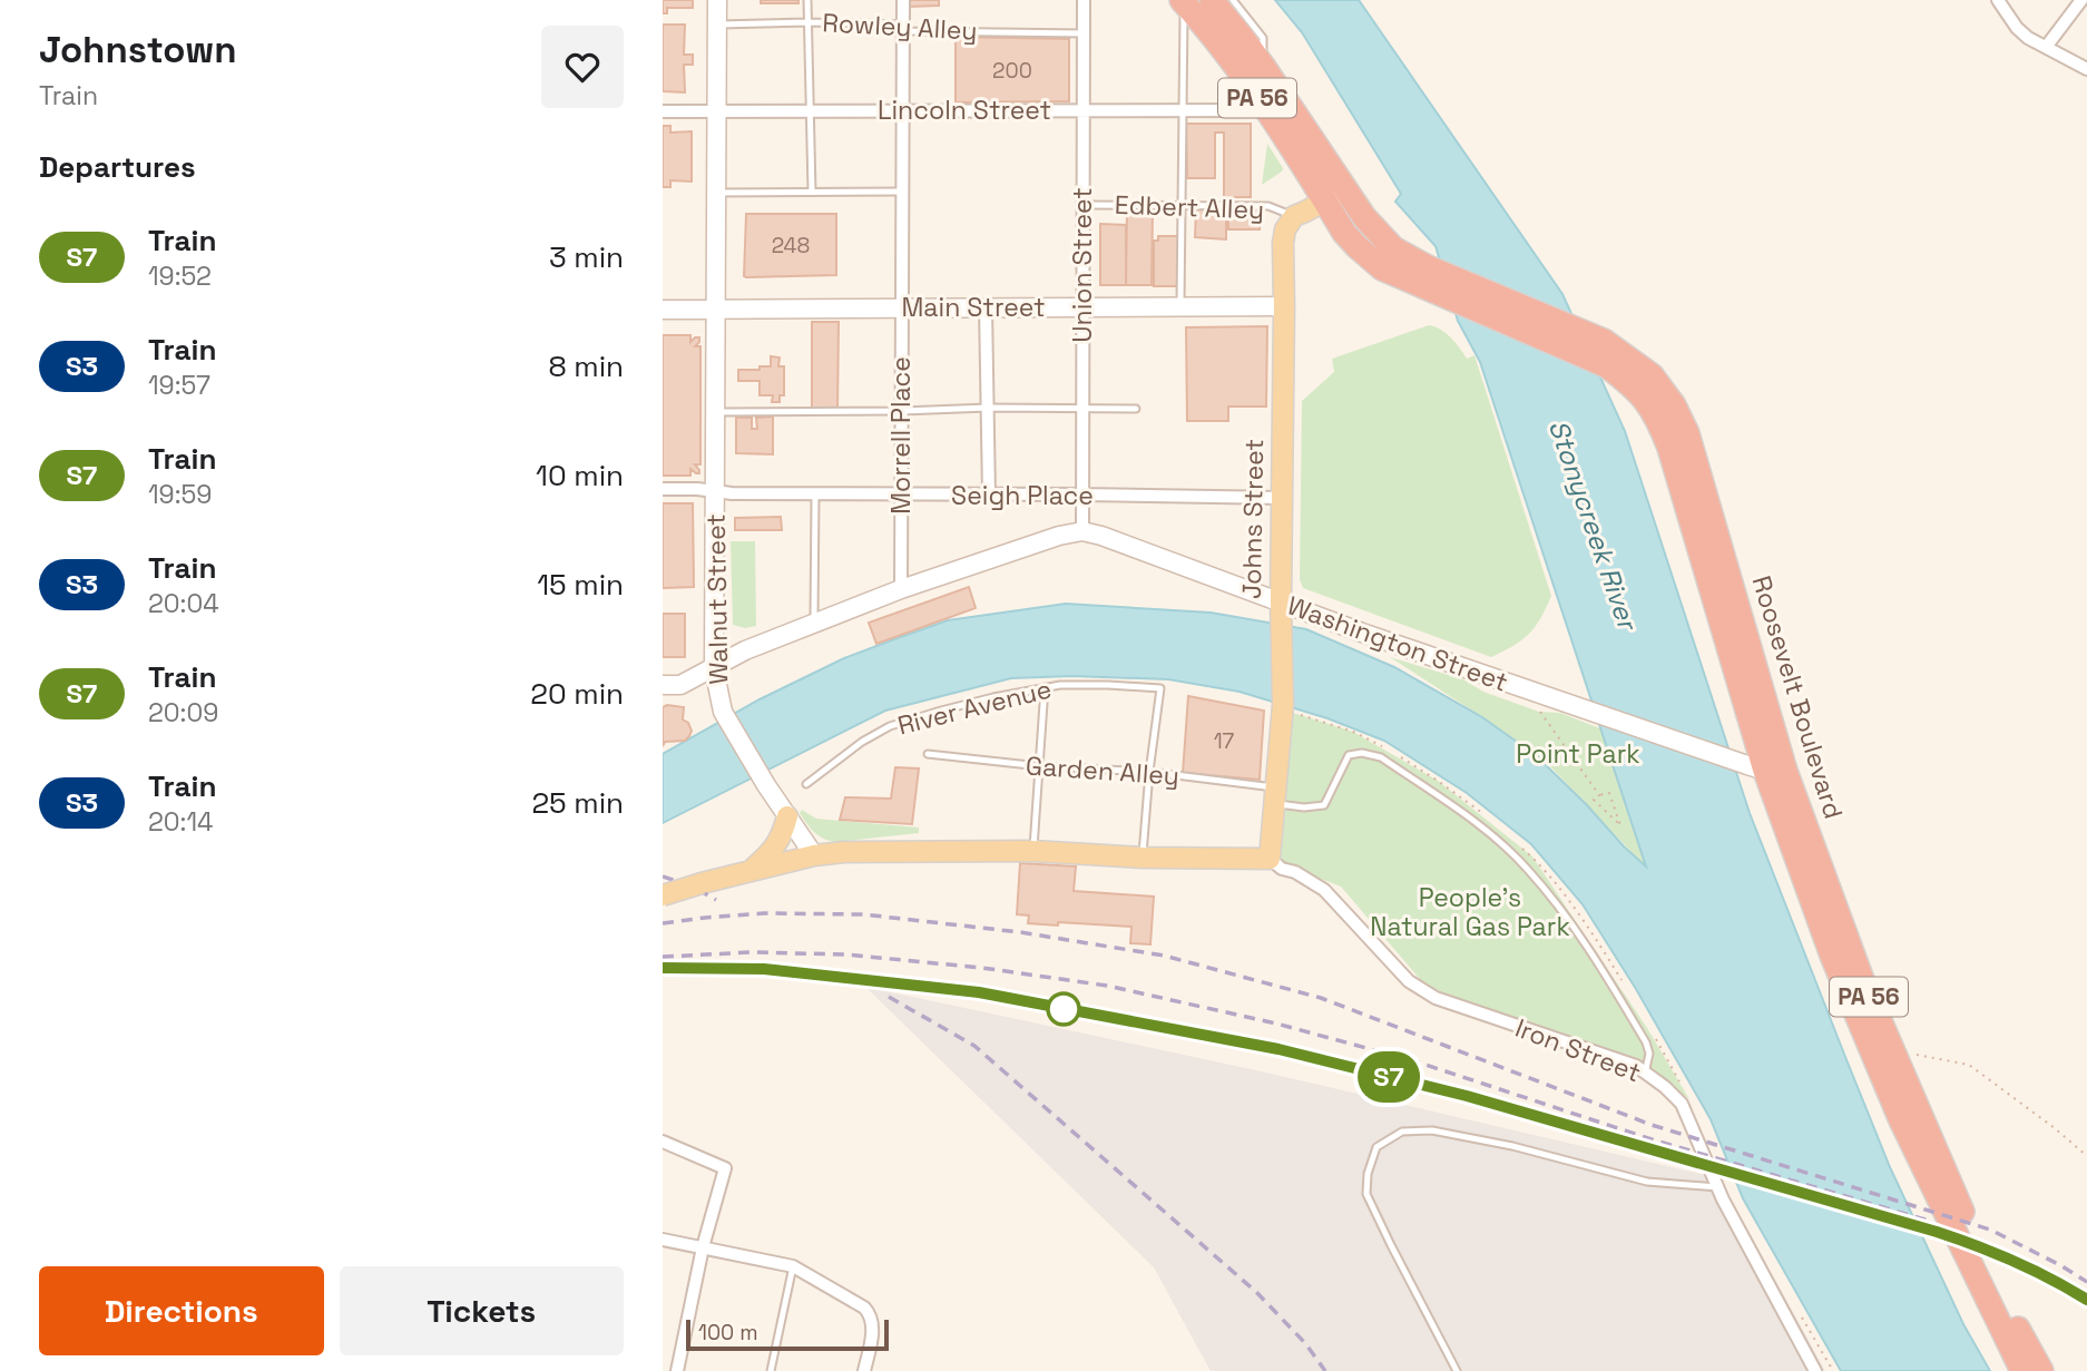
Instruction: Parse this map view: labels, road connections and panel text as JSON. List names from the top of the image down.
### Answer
{
  "streets": {
    "highway": ["PA 56", "Roosevelt Boulevard"],
    "main road": [
      "Main Street",
      "Johns Street",
      "Walnut Street",
      "Washington Street"
    ],
    "street": [
      "Lincoln Street",
      "Union Street",
      "Morrell Place",
      "Seigh Place",
      "Iron Street"
    ],
    "lane": [
      "Rowley Alley",
      "Edbert Alley",
      "River Avenue",
      "Garden Alley"
    ]
  },
  "crossings": [
    ["Rowley Alley", "Union Street"],
    ["Rowley Alley", "Morrell Place"],
    ["Rowley Alley", "Walnut Street"],
    ["PA 56", "Lincoln Street"],
    ["PA 56", "Roosevelt Boulevard"],
    ["Lincoln Street", "Union Street"],
    ["Lincoln Street", "Morrell Place"],
    ["Lincoln Street", "Walnut Street"],
    ["Edbert Alley", "Union Street"],
    ["Edbert Alley", "Johns Street"],
    ["Union Street", "Main Street"],
    ["Union Street", "Seigh Place"],
    ["Union Street", "Washington Street"],
    ["Main Street", "Morrell Place"],
    ["Main Street", "Johns Street"],
    ["Main Street", "Walnut Street"],
    ["Morrell Place", "Seigh Place"],
    ["Seigh Place", "Johns Street"],
    ["Seigh Place", "Walnut Street"],
    ["Johns Street", "Washington Street"],
    ["Johns Street", "Garden Alley"],
    ["Johns Street", "Iron Street"],
    ["Washington Street", "Roosevelt Boulevard"],
    ["River Avenue", "Garden Alley"],
    ["Garden Alley", "Iron Street"]
  ],
  "water": ["Stonycreek River"],
  "parks": ["Point Park", "People's Natural Gas Park"],
  "house_numbers": ["200", "248", "17"],
  "scale_bar": "100 m",
  "page": {
    "heading": [
      ["Johnstown", "Train"],
      "Departures"
    ],
    "on_map": "S7",
    "list": [
      {
        "mark": "S7",
        "name": "Train",
        "note": "19:52",
        "value": "3 min"
      },
      {
        "mark": "S3",
        "name": "Train",
        "note": "19:57",
        "value": "8 min"
      },
      {
        "mark": "S7",
        "name": "Train",
        "note": "19:59",
        "value": "10 min"
      },
      {
        "mark": "S3",
        "name": "Train",
        "note": "20:04",
        "value": "15 min"
      },
      {
        "mark": "S7",
        "name": "Train",
        "note": "20:09",
        "value": "20 min"
      },
      {
        "mark": "S3",
        "name": "Train",
        "note": "20:14",
        "value": "25 min"
      }
    ],
    "buttons": ["Directions", "Tickets"],
    "scale": "100 m"
  }
}
